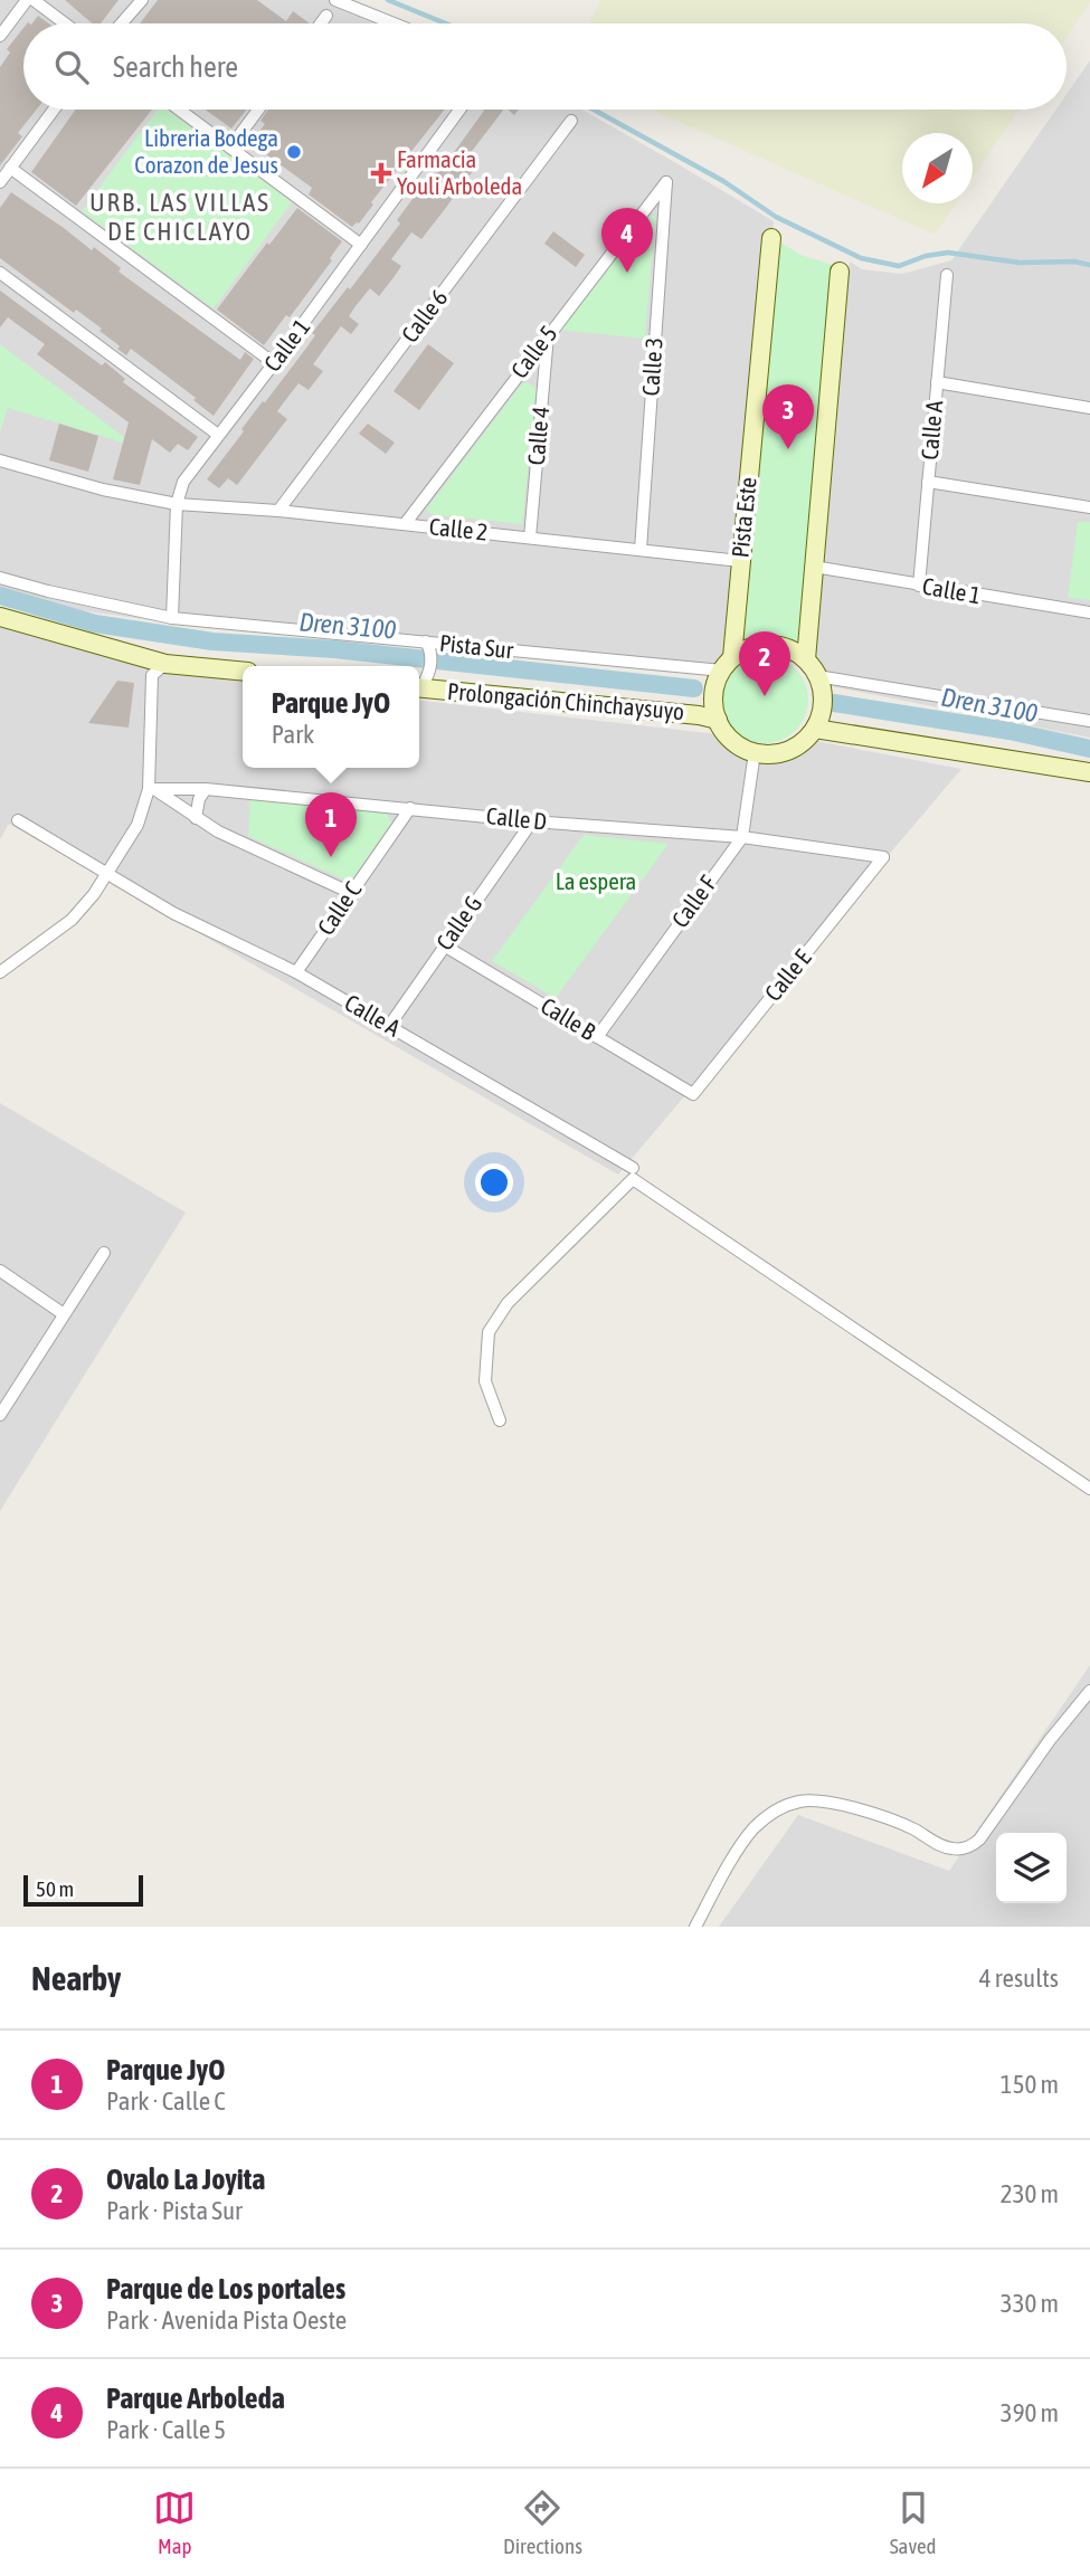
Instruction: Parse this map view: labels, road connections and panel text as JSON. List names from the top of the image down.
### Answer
{
  "streets": {
    "street": [
      "Calle 6",
      "Calle 1",
      "Calle 5",
      "Calle 3",
      "Calle A",
      "Calle 4",
      "Pista Este",
      "Calle 2",
      "Pista Sur",
      "Prolongación Chinchaysuyo",
      "Calle D",
      "Calle F",
      "Calle C",
      "Calle G",
      "Calle E",
      "Calle B"
    ]
  },
  "crossings": [
    ["Calle 6", "Calle 2"],
    ["Calle 1", "Calle A"],
    ["Calle 1", "Calle 2"],
    ["Calle 1", "Pista Sur"],
    ["Calle 5", "Calle 3"],
    ["Calle 5", "Calle 4"],
    ["Calle 5", "Calle 2"],
    ["Calle 3", "Calle 2"],
    ["Calle A", "Calle C"],
    ["Calle A", "Calle G"],
    ["Calle 4", "Calle 2"],
    ["Pista Este", "Calle 2"],
    ["Pista Este", "Pista Sur"],
    ["Pista Este", "Prolongación Chinchaysuyo"],
    ["Pista Este", "Calle F"],
    ["Pista Sur", "Prolongación Chinchaysuyo"],
    ["Pista Sur", "Calle F"],
    ["Prolongación Chinchaysuyo", "Calle F"],
    ["Calle D", "Calle F"],
    ["Calle D", "Calle C"],
    ["Calle D", "Calle G"],
    ["Calle D", "Calle E"],
    ["Calle F", "Calle B"],
    ["Calle G", "Calle B"],
    ["Calle E", "Calle B"]
  ],
  "districts": ["URB. LAS VILLAS DE CHICLAYO"],
  "water": ["Dren 3100"],
  "parks": ["La espera"],
  "places": {
    "other": ["Libreria Bodega Corazon de Jesus"],
    "health": ["Farmacia Youli Arboleda"]
  },
  "scale_bar": "50 m",
  "north": "bottom left",
  "page": {
    "search": "Search here",
    "pins": [
      "4",
      "3",
      "2",
      "1"
    ],
    "popup": ["Parque JyO", "Park"],
    "scale": "50 m",
    "heading": ["Nearby", "4 results"],
    "list": [
      {
        "mark": "1",
        "name": "Parque JyO",
        "note": "Park · Calle C",
        "value": "150 m"
      },
      {
        "mark": "2",
        "name": "Ovalo La Joyita",
        "note": "Park · Pista Sur",
        "value": "230 m"
      },
      {
        "mark": "3",
        "name": "Parque de Los portales",
        "note": "Park · Avenida Pista Oeste",
        "value": "330 m"
      },
      {
        "mark": "4",
        "name": "Parque Arboleda",
        "note": "Park · Calle 5",
        "value": "390 m"
      }
    ],
    "nav": ["Map", "Directions", "Saved"]
  }
}
